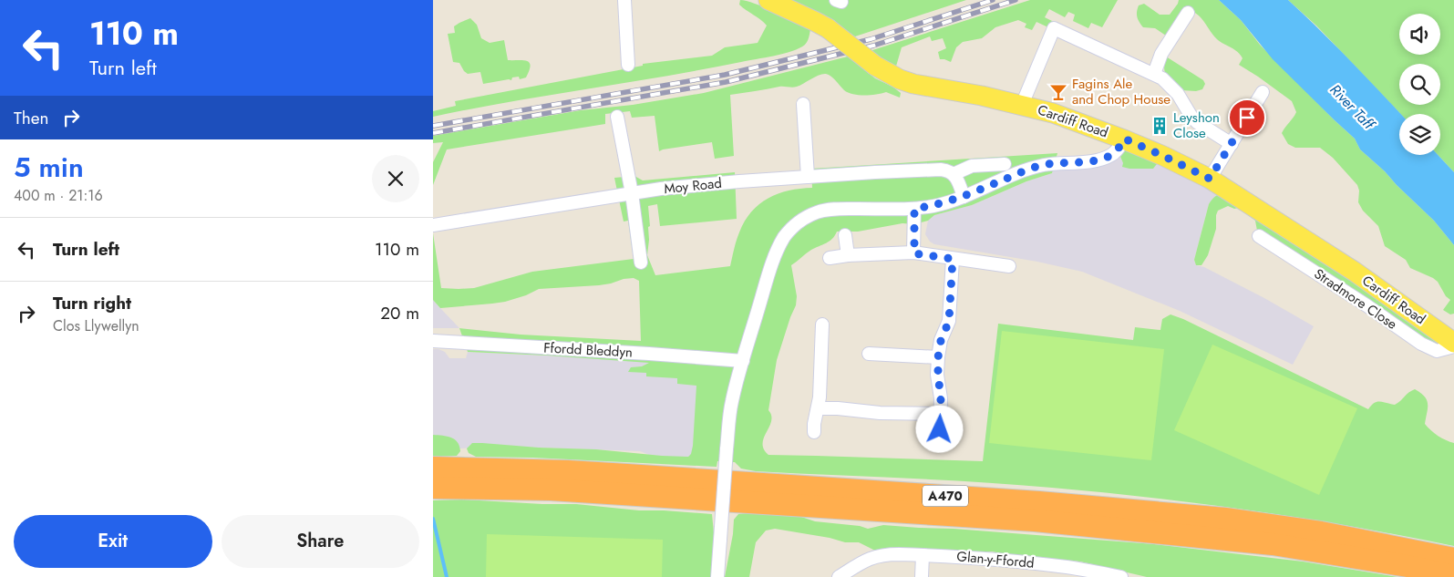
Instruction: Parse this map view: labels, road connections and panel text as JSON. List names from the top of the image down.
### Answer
{
  "streets": {
    "highway": ["A470"],
    "main road": ["Cardiff Road"],
    "street": [
      "Moy Road",
      "Stradmore Close",
      "Ffordd Bleddyn",
      "Glan-y-Ffordd"
    ]
  },
  "water": ["River Taff"],
  "places": {
    "bar": ["Fagins Ale and Chop House"],
    "building": ["Leyshon Close"]
  },
  "page": {
    "turn": ["110 m", "Turn left"],
    "then": "Then",
    "heading": ["5 min", "400 m · 21:16"],
    "list": [
      {
        "name": "Turn left",
        "value": "110 m"
      },
      {
        "name": "Turn right",
        "note": "Clos Llywellyn",
        "value": "20 m"
      }
    ],
    "buttons": ["Exit", "Share"]
  }
}
